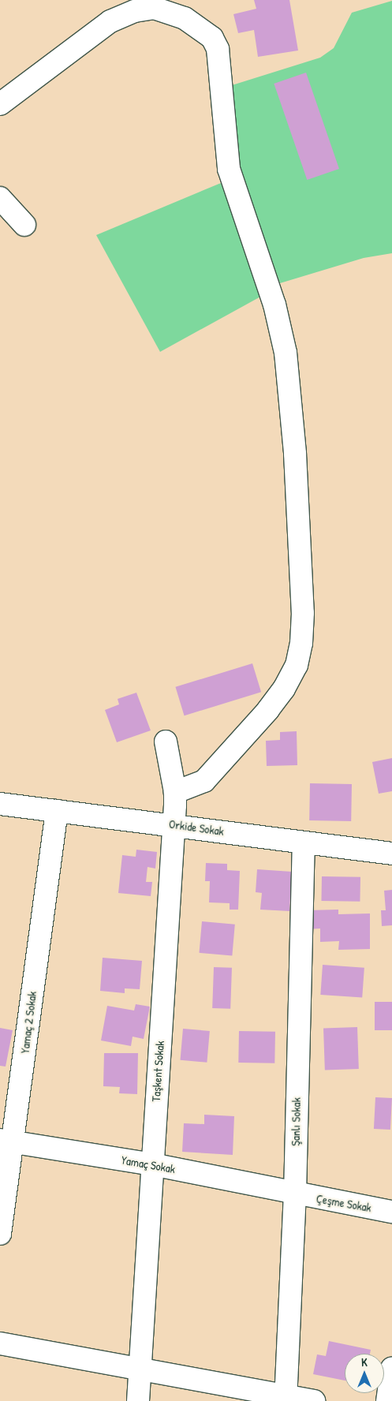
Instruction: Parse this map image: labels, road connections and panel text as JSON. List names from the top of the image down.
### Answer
{
  "streets": {
    "street": [
      "Orkide Sokak",
      "Yamaç 2 Sokak",
      "Taşkent Sokak",
      "Şanlı Sokak",
      "Yamaç Sokak",
      "Çeşme Sokak"
    ]
  },
  "crossings": [
    ["Orkide Sokak", "Yamaç 2 Sokak"],
    ["Orkide Sokak", "Taşkent Sokak"],
    ["Orkide Sokak", "Şanlı Sokak"],
    ["Yamaç 2 Sokak", "Yamaç Sokak"],
    ["Taşkent Sokak", "Yamaç Sokak"],
    ["Şanlı Sokak", "Yamaç Sokak"],
    ["Şanlı Sokak", "Çeşme Sokak"],
    ["Yamaç Sokak", "Çeşme Sokak"]
  ],
  "north": "top"
}
